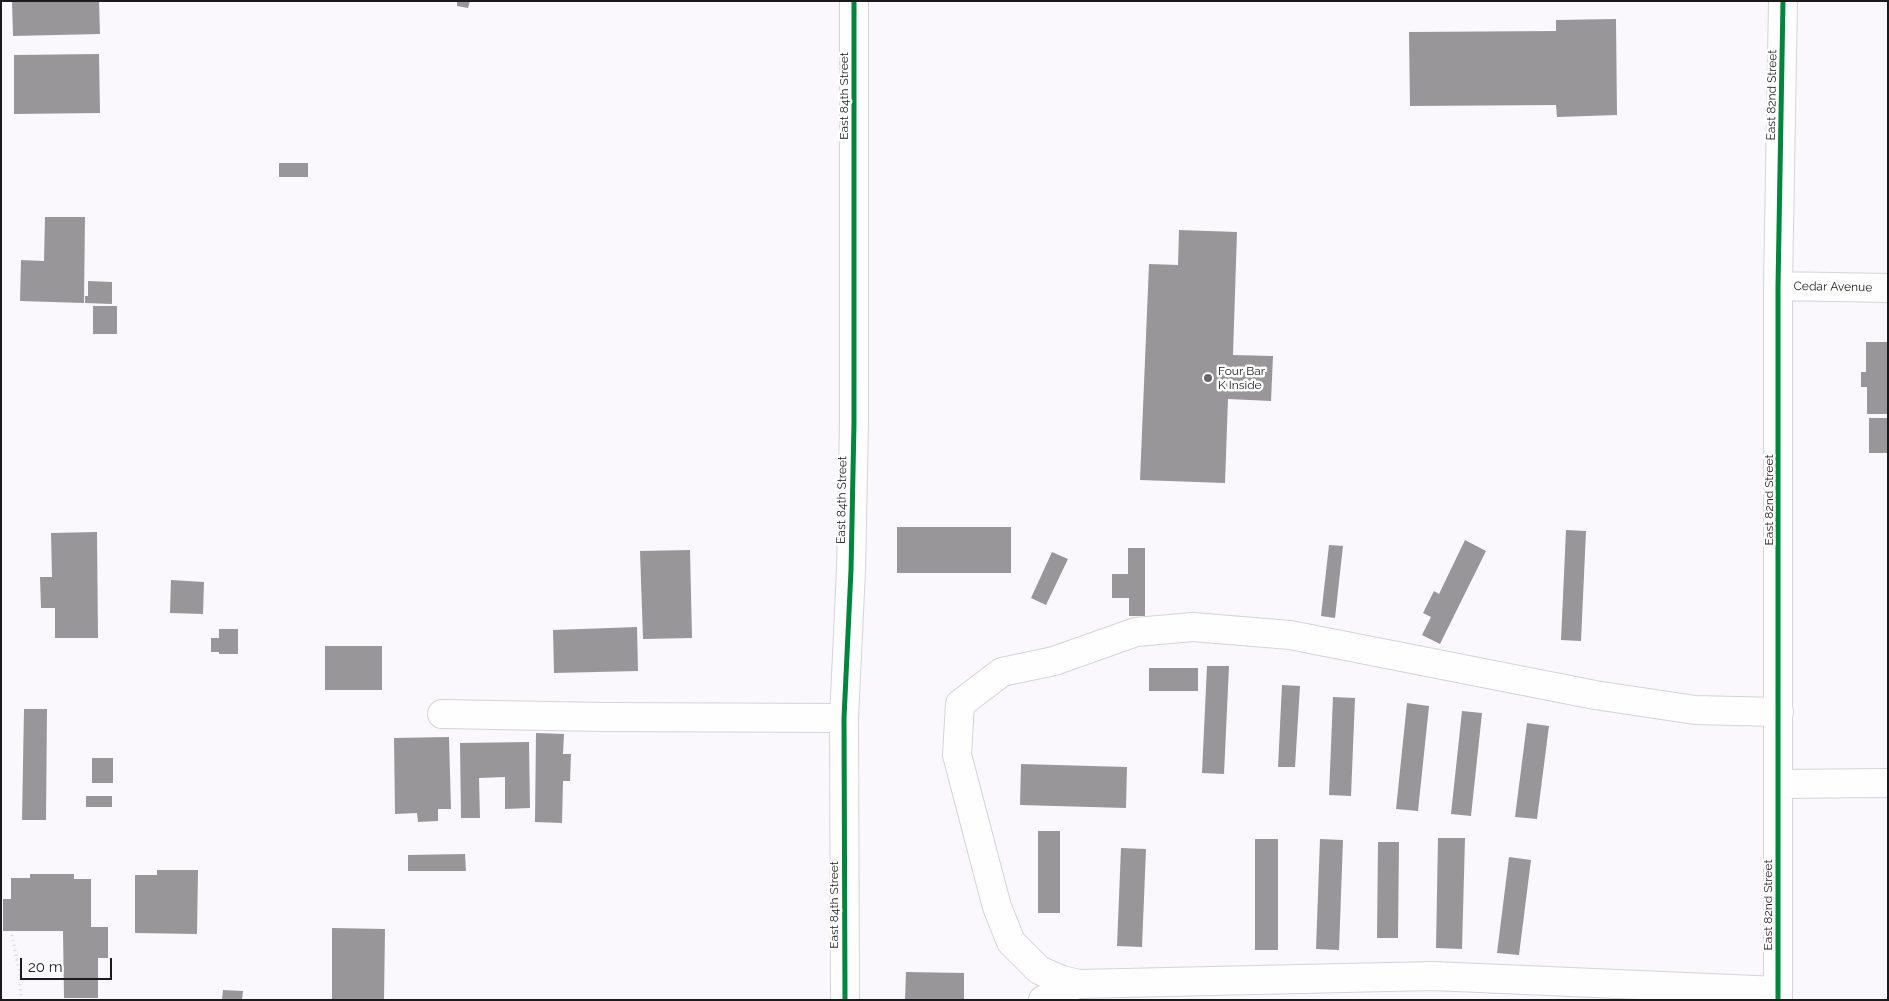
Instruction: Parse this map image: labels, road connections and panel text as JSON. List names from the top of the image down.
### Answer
{
  "streets": {
    "street": ["East 82nd Street", "East 84th Street", "Cedar Avenue"]
  },
  "crossings": [
    ["East 82nd Street", "Cedar Avenue"]
  ],
  "places": ["Four Bar K Inside"],
  "scale_bar": "20 m"
}
